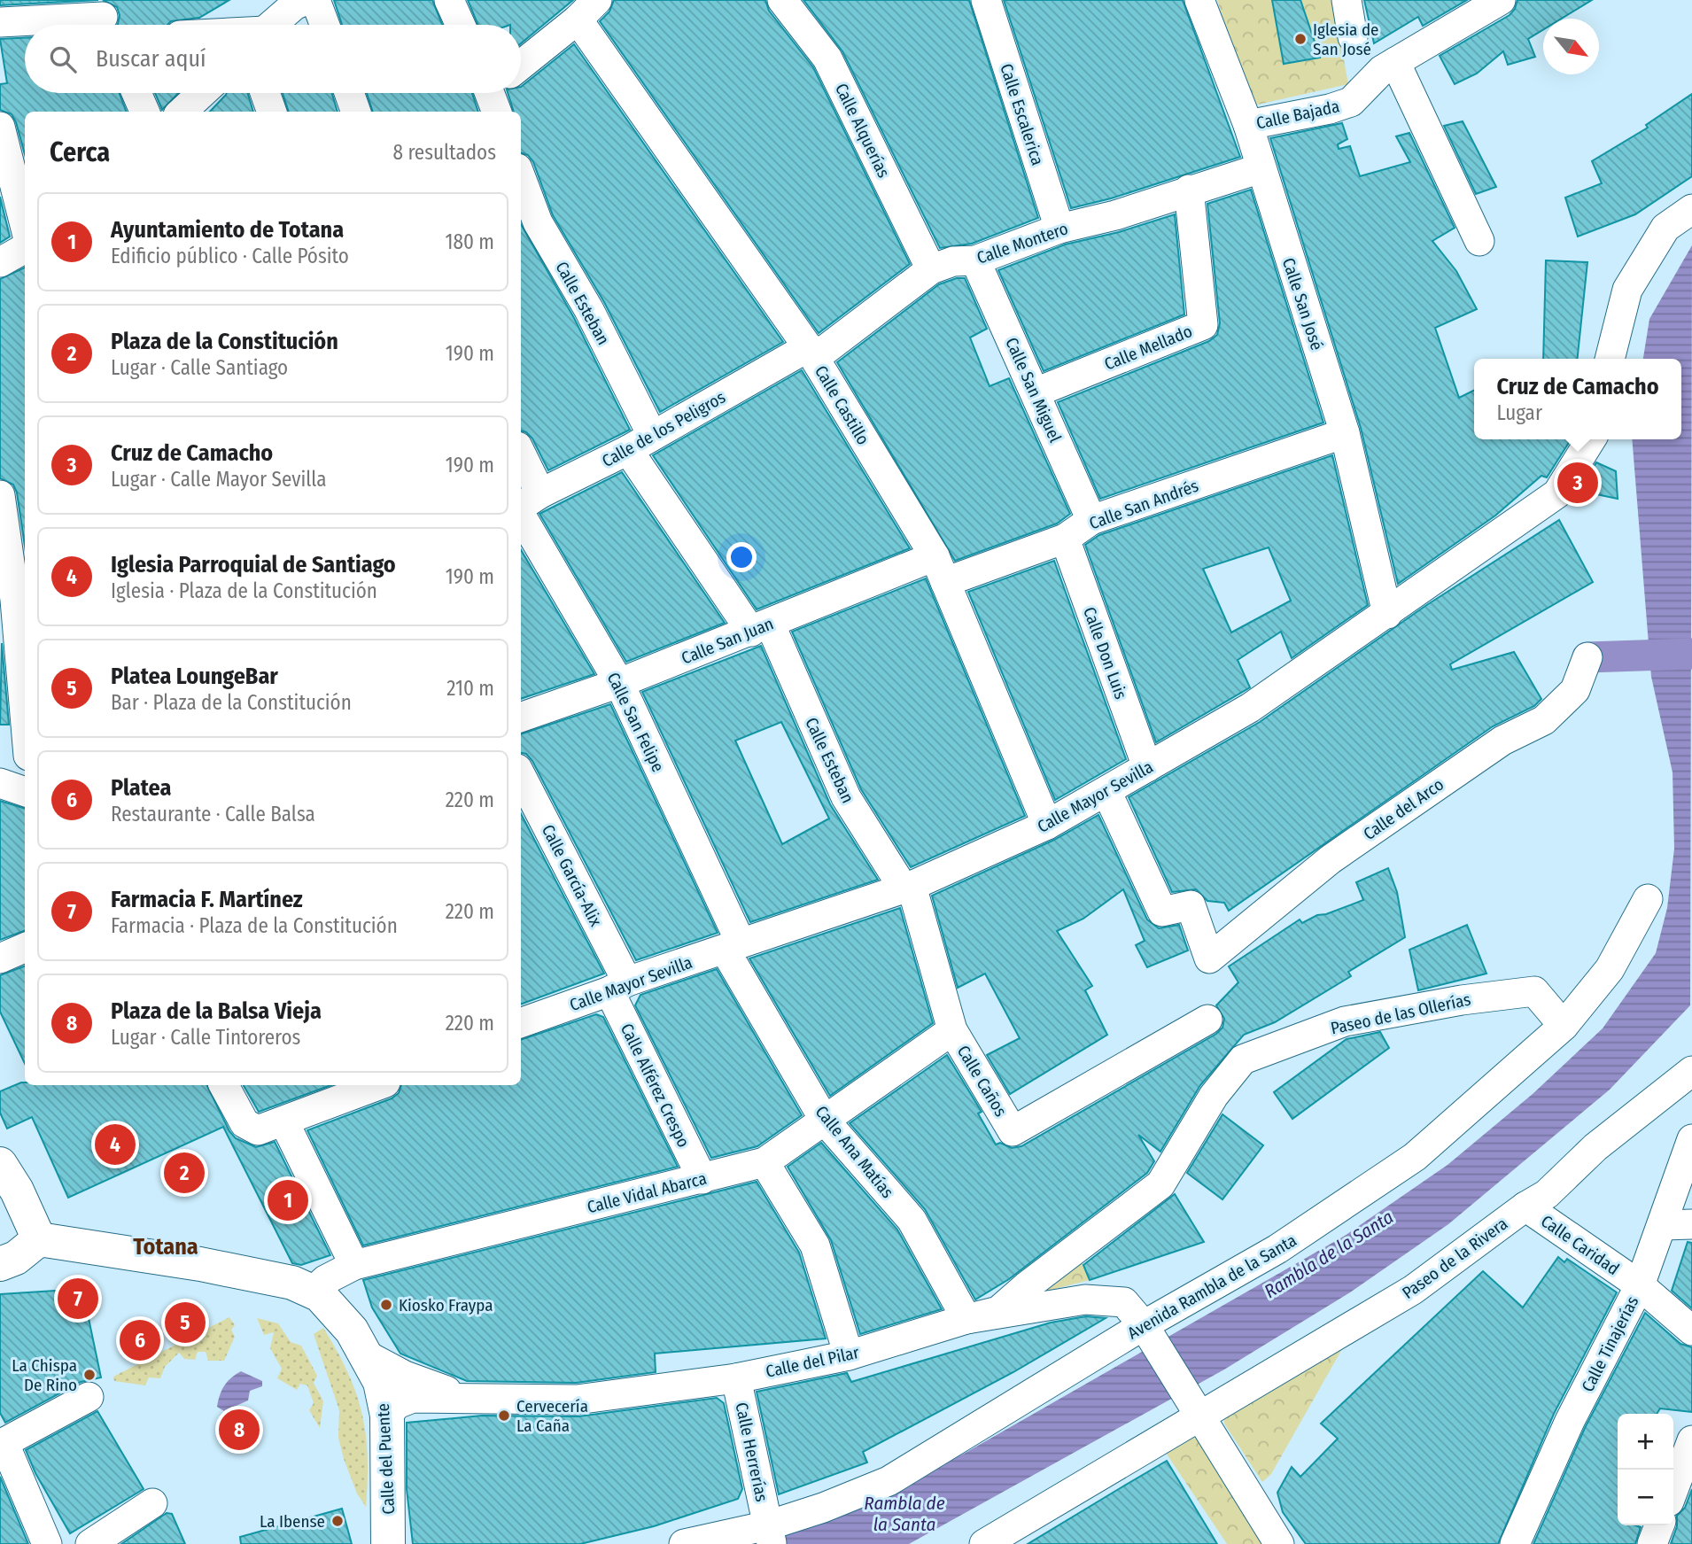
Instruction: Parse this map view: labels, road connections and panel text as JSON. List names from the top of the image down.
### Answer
{
  "streets": {
    "street": [
      "Calle Escalerica",
      "Calle Bajada",
      "Calle Alquerías",
      "Calle Montero",
      "Calle Esteban",
      "Calle San José",
      "Calle Mellado",
      "Calle San Miguel",
      "Calle Castillo",
      "Calle de los Peligros",
      "Calle San Andrés",
      "Calle San Juan",
      "Calle Don Luis",
      "Calle San Felipe",
      "Calle Mayor Sevilla",
      "Calle del Arco",
      "Calle García-Alix",
      "Paseo de las Ollerías",
      "Calle Caños",
      "Calle Alférez Crespo",
      "Calle Ana Matías",
      "Calle Vidal Abarca",
      "Calle Caridad",
      "Paseo de la Rivera",
      "Avenida Rambla de la Santa",
      "Calle Tinajerías",
      "Calle del Pilar",
      "Calle Herrerías",
      "Calle del Puente"
    ]
  },
  "crossings": [
    ["Calle Escalerica", "Calle Montero"],
    ["Calle Bajada", "Calle San José"],
    ["Calle Alquerías", "Calle Montero"],
    ["Calle Montero", "Calle San José"],
    ["Calle Montero", "Calle Mellado"],
    ["Calle Montero", "Calle San Miguel"],
    ["Calle Montero", "Calle Castillo"],
    ["Calle Montero", "Calle de los Peligros"],
    ["Calle Esteban", "Calle de los Peligros"],
    ["Calle Esteban", "Calle San Juan"],
    ["Calle Esteban", "Calle Mayor Sevilla"],
    ["Calle Esteban", "Calle Caños"],
    ["Calle San José", "Calle San Andrés"],
    ["Calle San José", "Calle Mayor Sevilla"],
    ["Calle Mellado", "Calle San Miguel"],
    ["Calle San Miguel", "Calle San Andrés"],
    ["Calle Castillo", "Calle de los Peligros"],
    ["Calle Castillo", "Calle San Andrés"],
    ["Calle Castillo", "Calle San Juan"],
    ["Calle Castillo", "Calle Mayor Sevilla"],
    ["Calle de los Peligros", "Calle San Felipe"],
    ["Calle San Andrés", "Calle San Juan"],
    ["Calle San Andrés", "Calle Don Luis"],
    ["Calle San Juan", "Calle San Felipe"],
    ["Calle Don Luis", "Calle Mayor Sevilla"],
    ["Calle San Felipe", "Calle Mayor Sevilla"],
    ["Calle San Felipe", "Calle Ana Matías"],
    ["Calle Mayor Sevilla", "Calle del Arco"],
    ["Calle Mayor Sevilla", "Calle García-Alix"],
    ["Calle Mayor Sevilla", "Calle Caños"],
    ["Calle Mayor Sevilla", "Calle Alférez Crespo"],
    ["Calle Mayor Sevilla", "Calle Ana Matías"],
    ["Calle García-Alix", "Calle Alférez Crespo"],
    ["Paseo de las Ollerías", "Calle Ana Matías"],
    ["Paseo de las Ollerías", "Avenida Rambla de la Santa"],
    ["Paseo de las Ollerías", "Calle del Pilar"],
    ["Calle Caños", "Calle Vidal Abarca"],
    ["Calle Alférez Crespo", "Calle Vidal Abarca"],
    ["Calle Ana Matías", "Calle Vidal Abarca"],
    ["Calle Ana Matías", "Calle del Pilar"],
    ["Calle Vidal Abarca", "Calle del Puente"],
    ["Calle Caridad", "Paseo de la Rivera"],
    ["Calle Caridad", "Calle Tinajerías"],
    ["Paseo de la Rivera", "Calle del Pilar"],
    ["Avenida Rambla de la Santa", "Calle del Pilar"],
    ["Avenida Rambla de la Santa", "Calle Herrerías"],
    ["Calle del Pilar", "Calle Herrerías"],
    ["Calle del Pilar", "Calle del Puente"]
  ],
  "districts": ["Totana"],
  "water": ["Rambla de la Santa"],
  "places": [
    "Iglesia de San José",
    "Kiosko Fraypa",
    "La Chispa De Rino",
    "Cervecería La Caña",
    "La Ibense"
  ],
  "north": "bottom right",
  "page": {
    "search": "Buscar aquí",
    "heading": ["Cerca", "8 resultados"],
    "list": [
      {
        "mark": "1",
        "name": "Ayuntamiento de Totana",
        "note": "Edificio público · Calle Pósito",
        "value": "180 m"
      },
      {
        "mark": "2",
        "name": "Plaza de la Constitución",
        "note": "Lugar · Calle Santiago",
        "value": "190 m"
      },
      {
        "mark": "3",
        "name": "Cruz de Camacho",
        "note": "Lugar · Calle Mayor Sevilla",
        "value": "190 m"
      },
      {
        "mark": "4",
        "name": "Iglesia Parroquial de Santiago",
        "note": "Iglesia · Plaza de la Constitución",
        "value": "190 m"
      },
      {
        "mark": "5",
        "name": "Platea LoungeBar",
        "note": "Bar · Plaza de la Constitución",
        "value": "210 m"
      },
      {
        "mark": "6",
        "name": "Platea",
        "note": "Restaurante · Calle Balsa",
        "value": "220 m"
      },
      {
        "mark": "7",
        "name": "Farmacia F. Martínez",
        "note": "Farmacia · Plaza de la Constitución",
        "value": "220 m"
      },
      {
        "mark": "8",
        "name": "Plaza de la Balsa Vieja",
        "note": "Lugar · Calle Tintoreros",
        "value": "220 m"
      }
    ],
    "popup": ["Cruz de Camacho", "Lugar"],
    "pins": [
      "3",
      "4",
      "2",
      "1",
      "7",
      "5",
      "6",
      "8"
    ],
    "map_buttons": ["+", "−"]
  }
}
